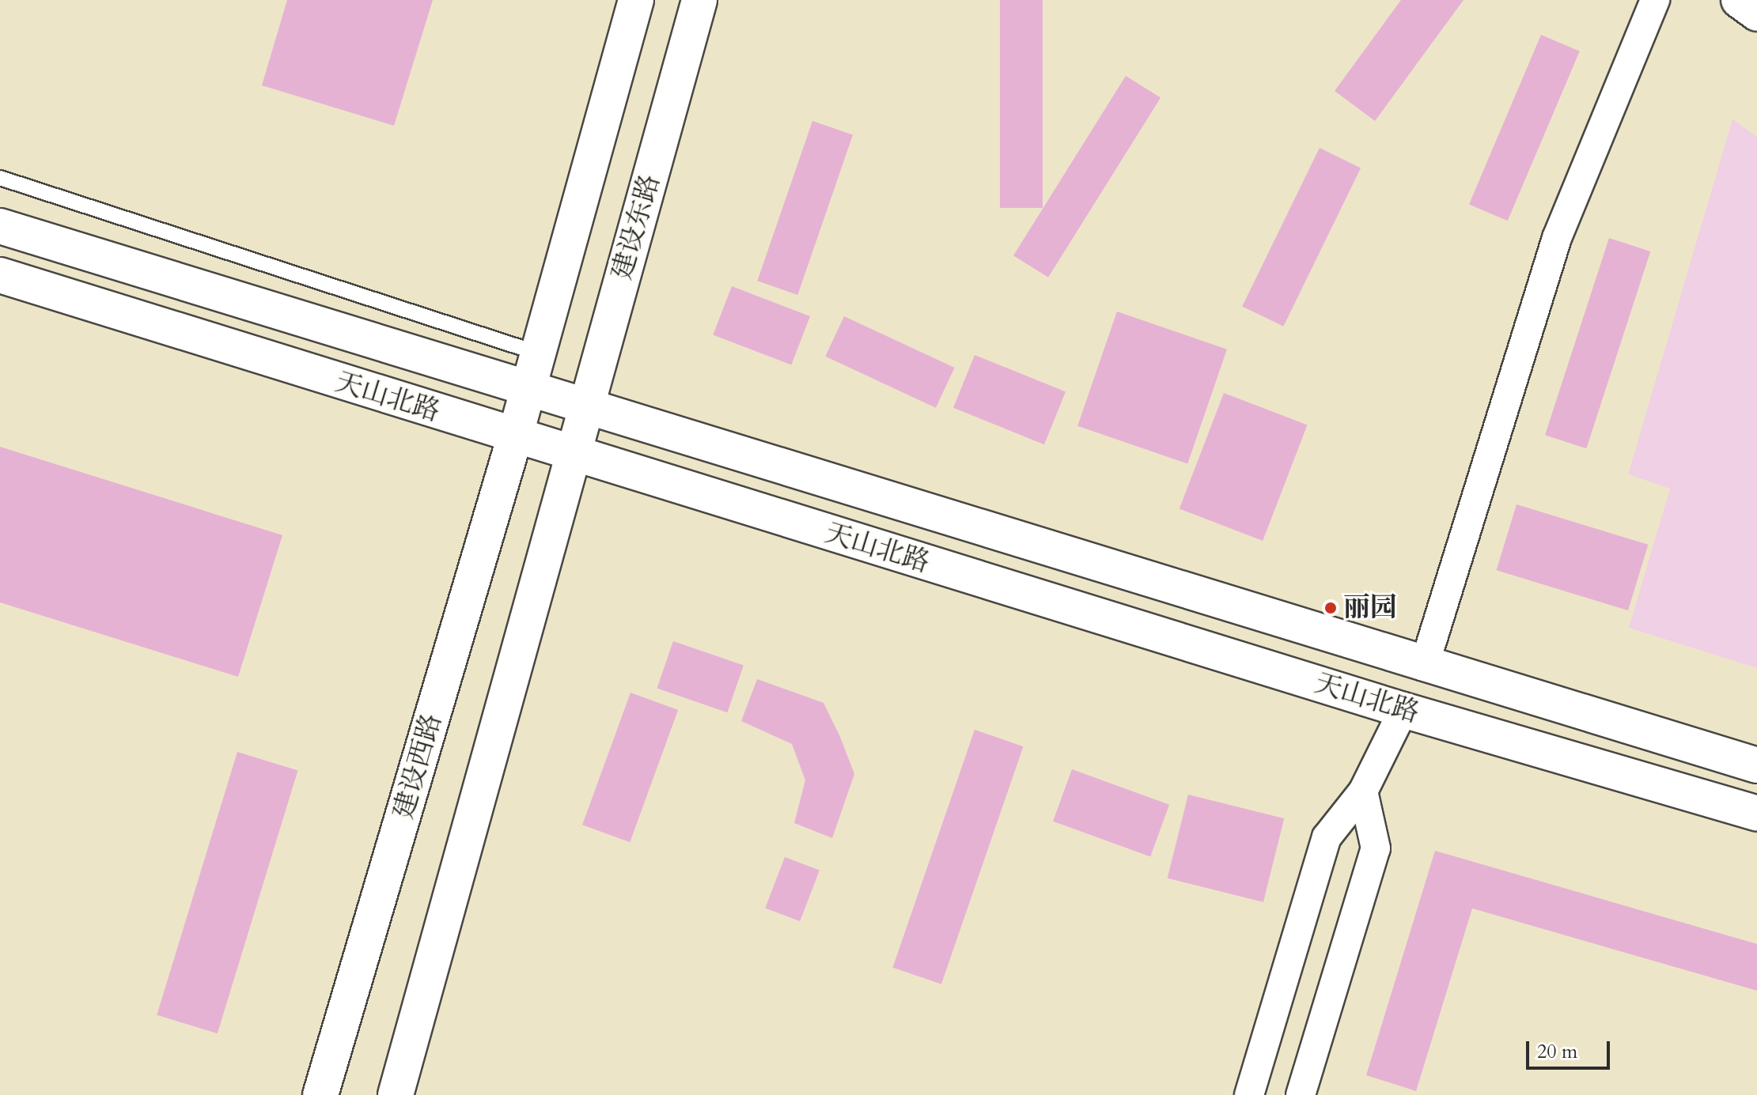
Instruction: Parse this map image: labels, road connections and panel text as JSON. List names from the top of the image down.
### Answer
{
  "streets": {
    "main road": ["建设东路", "天山北路", "建设西路"]
  },
  "crossings": [
    ["建设东路", "天山北路"],
    ["天山北路", "建设西路"]
  ],
  "places": ["丽园"],
  "scale_bar": "20 m"
}
